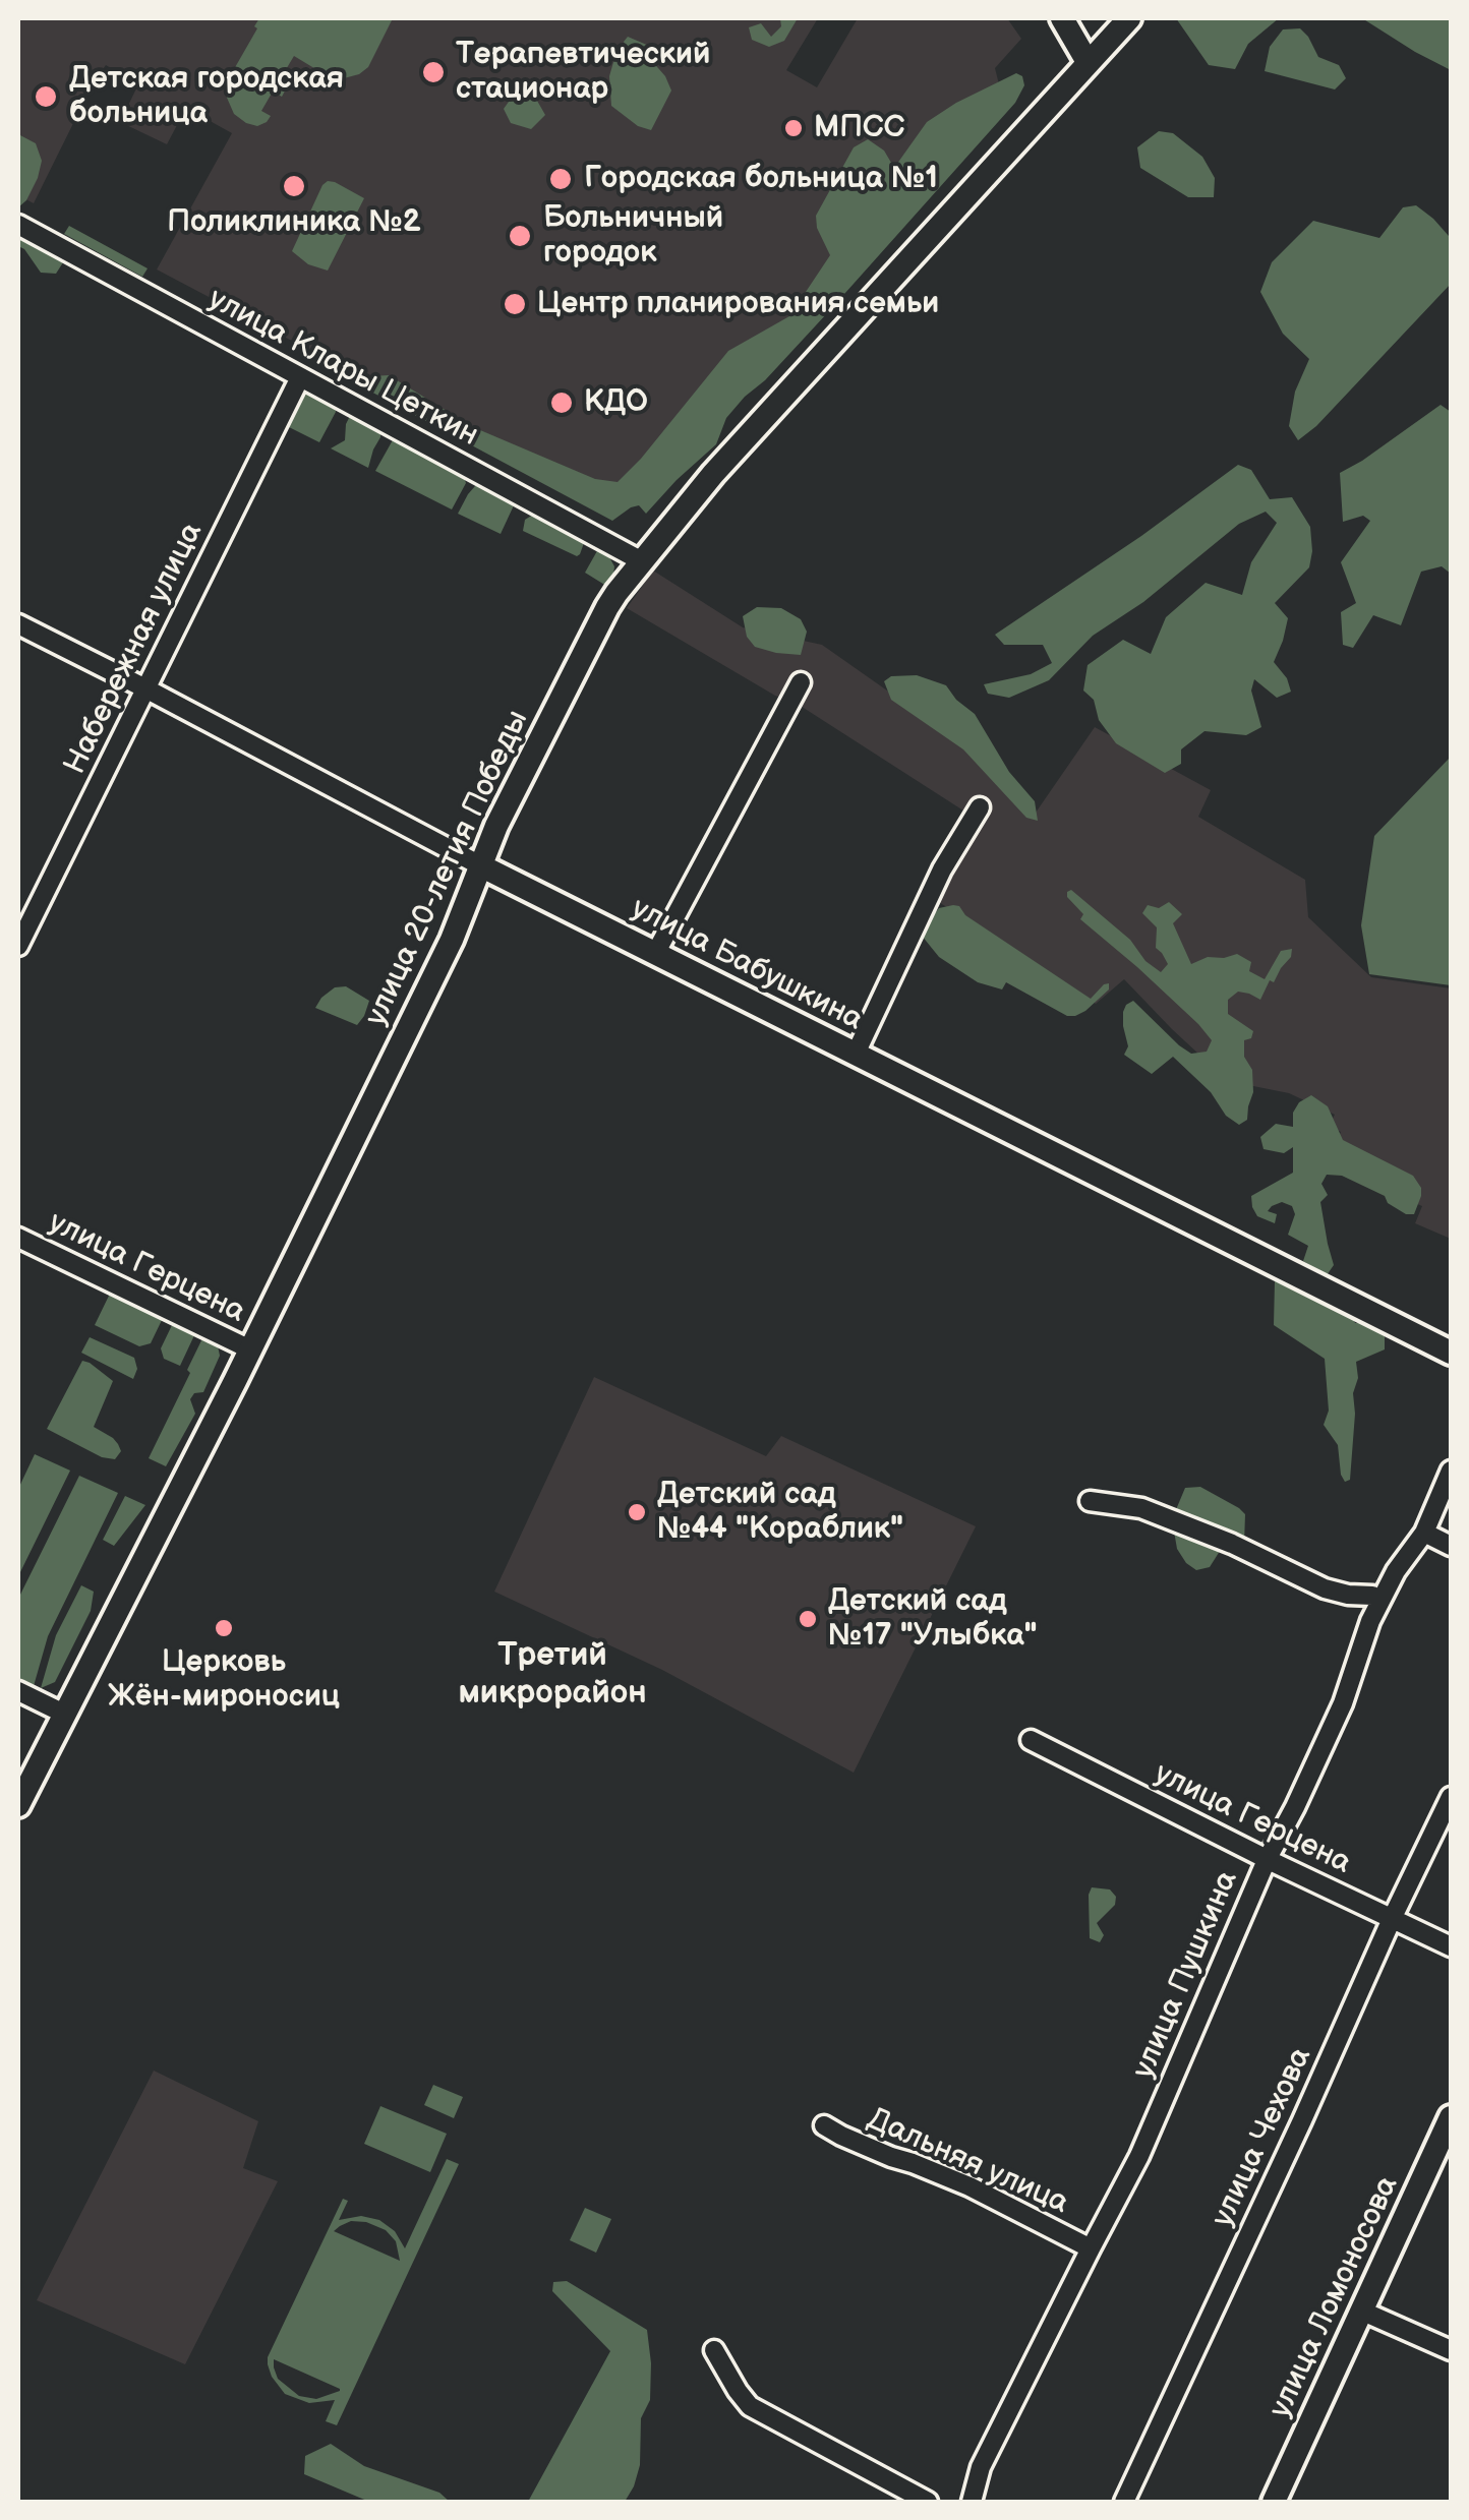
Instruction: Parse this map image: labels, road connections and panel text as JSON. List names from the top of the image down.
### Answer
{
  "streets": {
    "street": [
      "улица Клары Цеткин",
      "Набережная улица",
      "улица 20-летия Победы",
      "улица Бабушкина",
      "улица Герцена",
      "улица Пушкина",
      "улица Чехова",
      "Дальняя улица",
      "улица Ломоносова"
    ]
  },
  "crossings": [
    ["улица Клары Цеткин", "Набережная улица"],
    ["улица Клары Цеткин", "улица 20-летия Победы"],
    ["Набережная улица", "улица Бабушкина"],
    ["улица 20-летия Победы", "улица Бабушкина"],
    ["улица 20-летия Победы", "улица Герцена"],
    ["улица Герцена", "улица Пушкина"],
    ["улица Герцена", "улица Чехова"],
    ["улица Пушкина", "Дальняя улица"]
  ],
  "districts": ["Третий микрорайон"],
  "places": [
    "Терапевтический стационар",
    "Детская городская больница",
    "МПСС",
    "Городская больница №1",
    "Поликлиника №2",
    "Больничный городок",
    "Центр планирования семьи",
    "КДО",
    "Детский сад №44 \"Кораблик\"",
    "Детский сад №17 \"Улыбка\"",
    "Церковь Жён-мироносиц"
  ]
}
